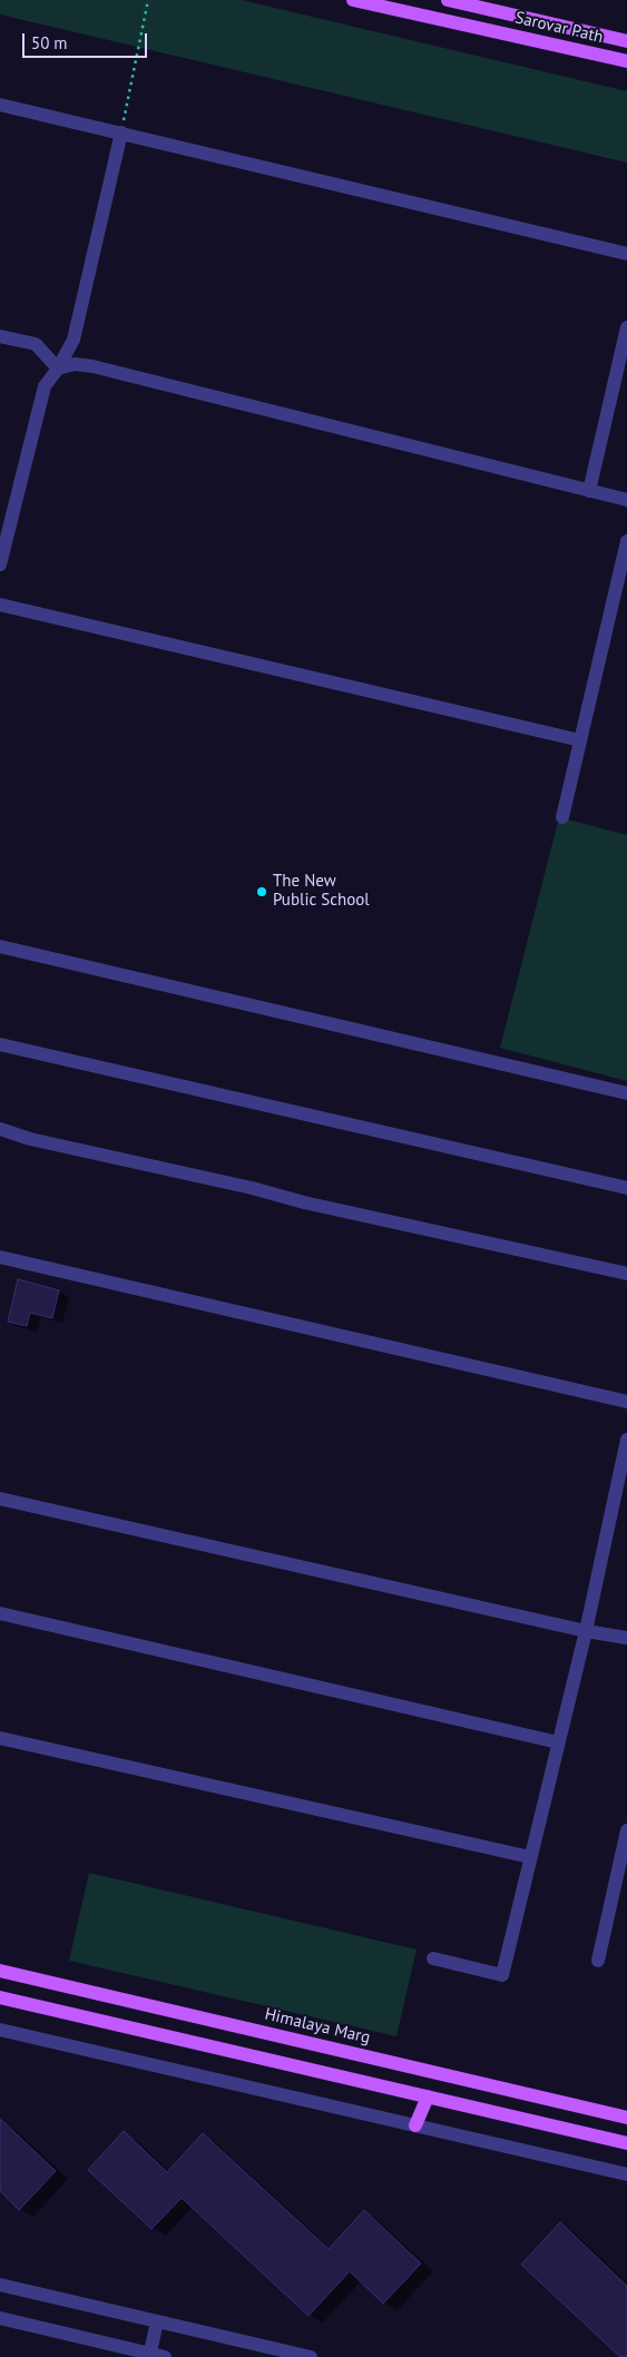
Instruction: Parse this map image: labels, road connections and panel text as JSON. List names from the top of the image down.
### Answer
{
  "streets": {
    "main road": ["Sarovar Path", "Himalaya Marg"]
  },
  "places": ["The New Public School"],
  "scale_bar": "50 m"
}
